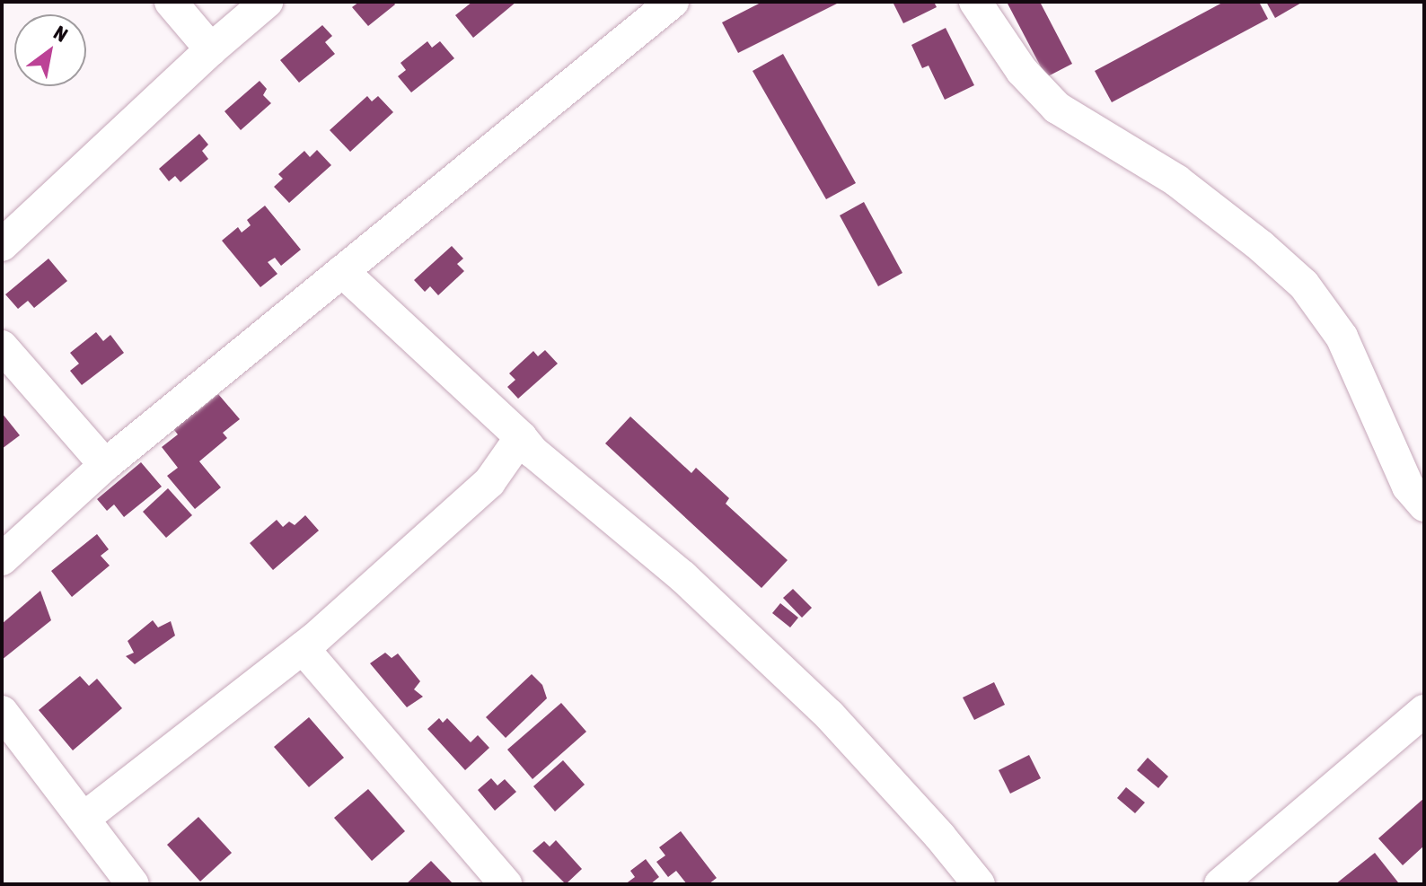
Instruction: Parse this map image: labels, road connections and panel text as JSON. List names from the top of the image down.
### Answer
{
  "north": "top right"
}
